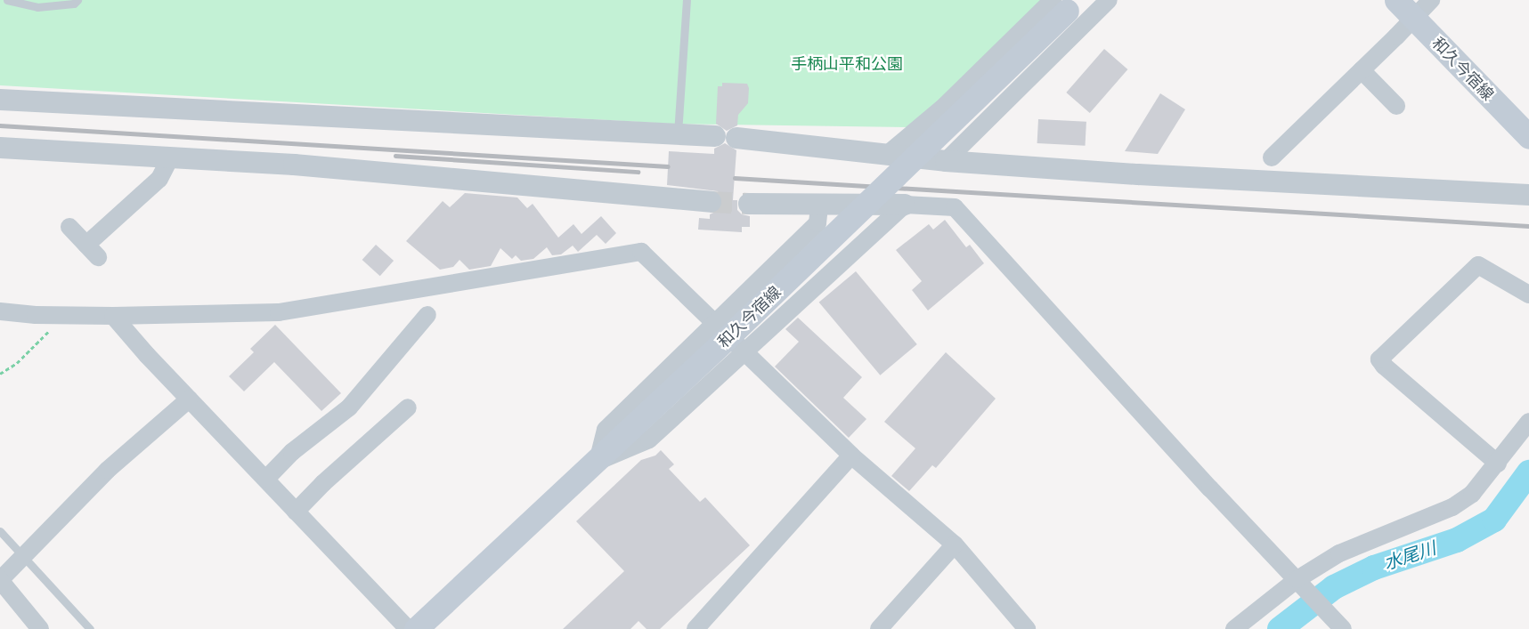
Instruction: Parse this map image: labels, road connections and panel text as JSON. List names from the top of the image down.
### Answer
{
  "streets": {
    "main road": ["和久今宿線"]
  },
  "water": ["水尾川"],
  "parks": ["手柄山平和公園"]
}
